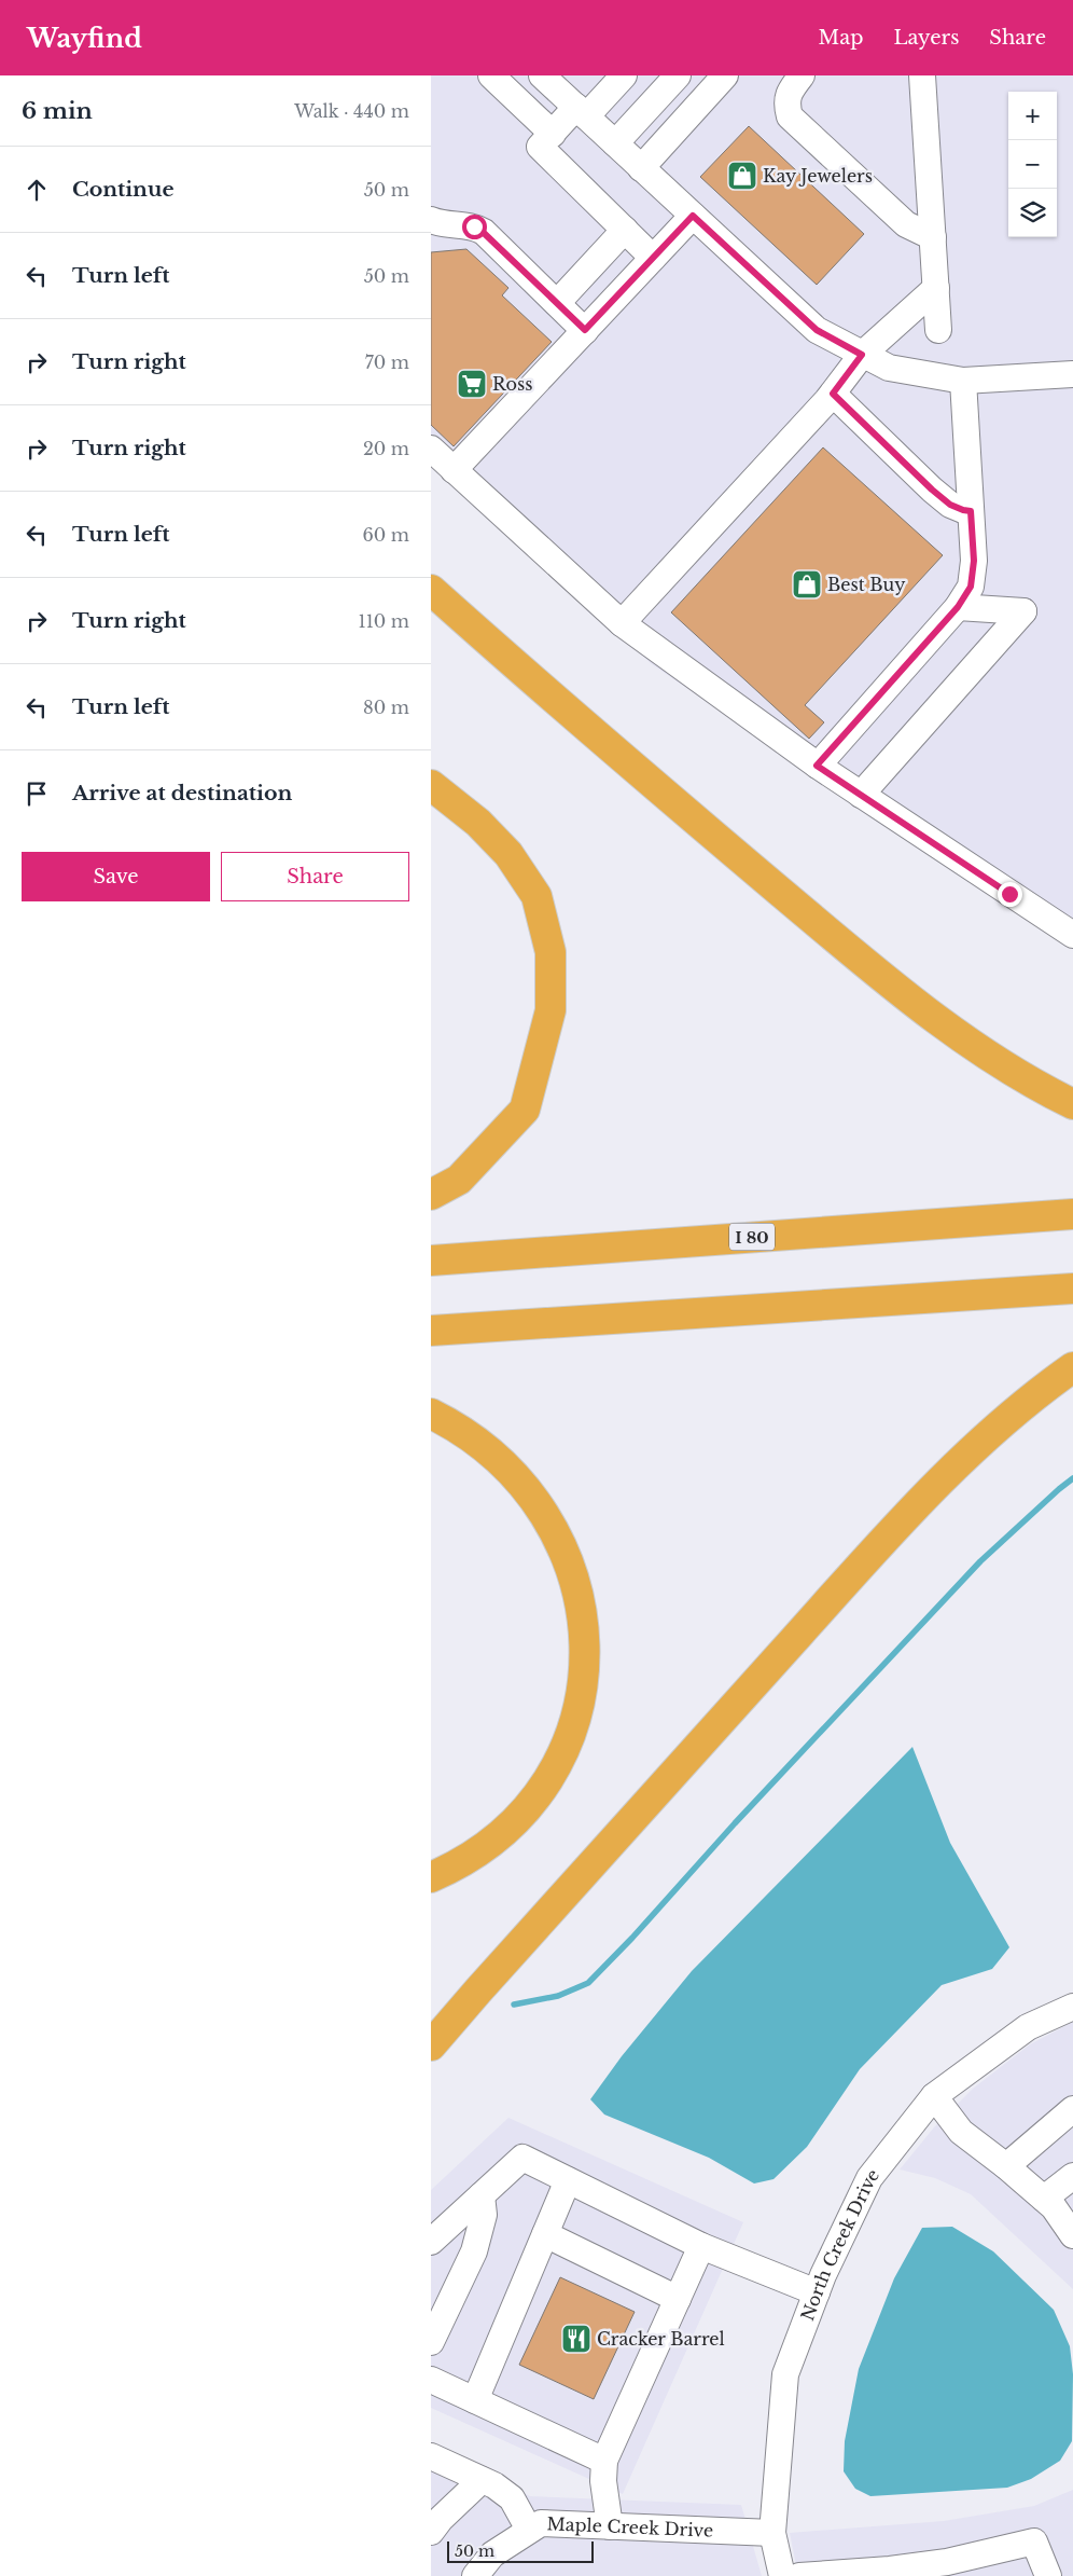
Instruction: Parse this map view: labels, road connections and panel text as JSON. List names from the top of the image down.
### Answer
{
  "streets": {
    "highway": ["I 80"],
    "street": ["North Creek Drive", "Maple Creek Drive"]
  },
  "crossings": [
    ["North Creek Drive", "Maple Creek Drive"]
  ],
  "places": {
    "shop": ["Kay Jewelers", "Best Buy"],
    "supermarket": ["Ross"],
    "restaurant": ["Cracker Barrel"]
  },
  "scale_bar": "50 m",
  "page": {
    "header": "Wayfind",
    "nav": ["Map", "Layers", "Share"],
    "heading": ["6 min", "Walk · 440 m"],
    "map_buttons": ["+", "−"],
    "list": [
      ["Continue", "50 m"],
      ["Turn left", "50 m"],
      ["Turn right", "70 m"],
      ["Turn right", "20 m"],
      ["Turn left", "60 m"],
      ["Turn right", "110 m"],
      ["Turn left", "80 m"],
      "Arrive at destination"
    ],
    "buttons": ["Save", "Share"],
    "scale": "50 m"
  }
}
